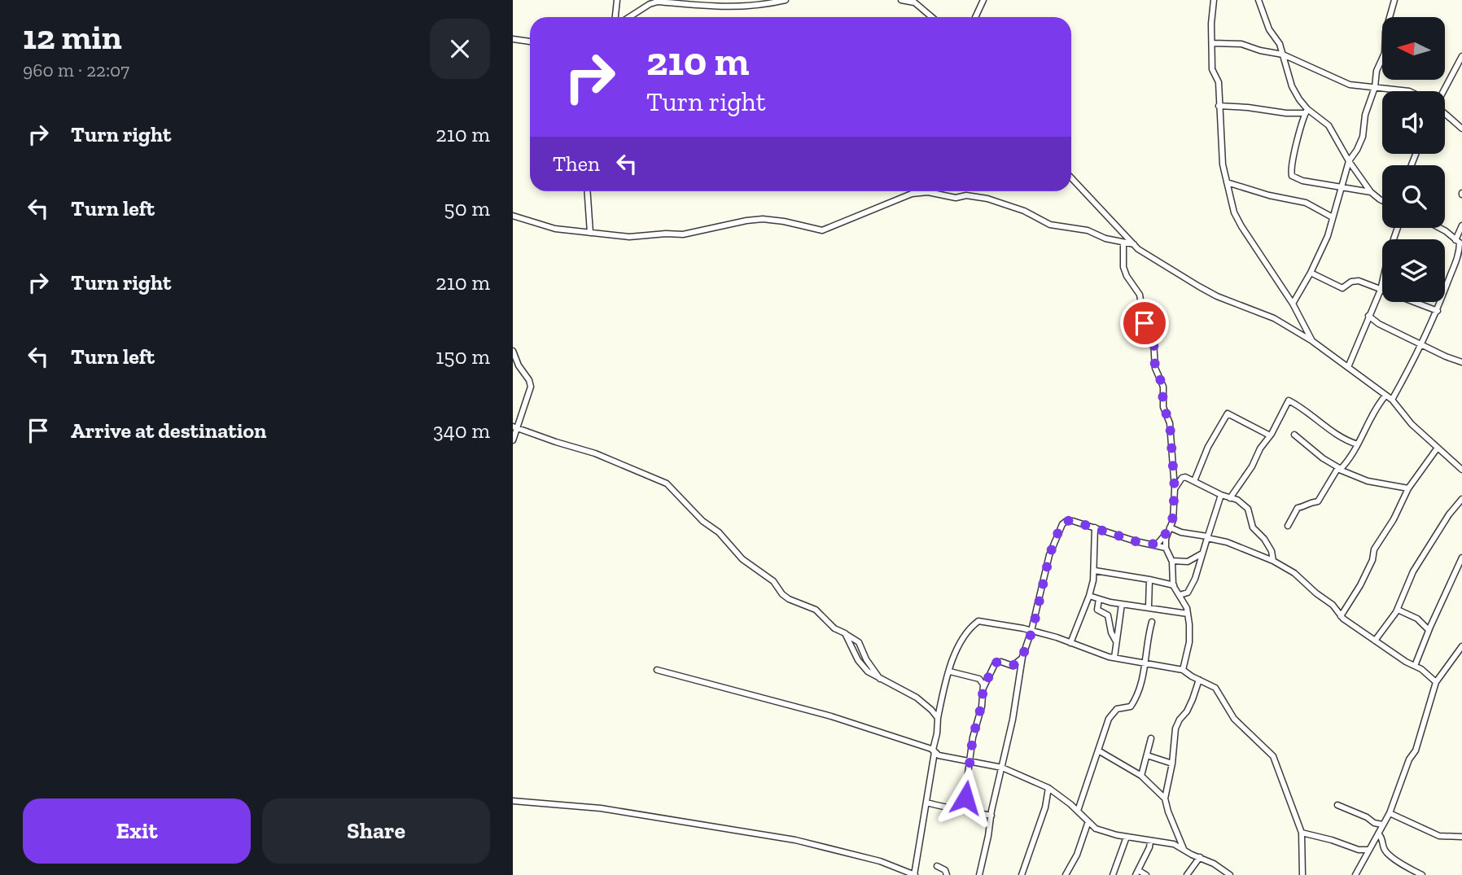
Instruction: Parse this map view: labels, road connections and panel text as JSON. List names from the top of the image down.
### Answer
{
  "north": "left",
  "page": {
    "heading": ["12 min", "960 m · 22:07"],
    "turn": ["210 m", "Turn right"],
    "list": [
      {
        "name": "Turn right",
        "value": "210 m"
      },
      {
        "name": "Turn left",
        "value": "50 m"
      },
      {
        "name": "Turn right",
        "value": "210 m"
      },
      {
        "name": "Turn left",
        "value": "150 m"
      },
      {
        "name": "Arrive at destination",
        "value": "340 m"
      }
    ],
    "then": "Then",
    "buttons": ["Exit", "Share"]
  }
}
